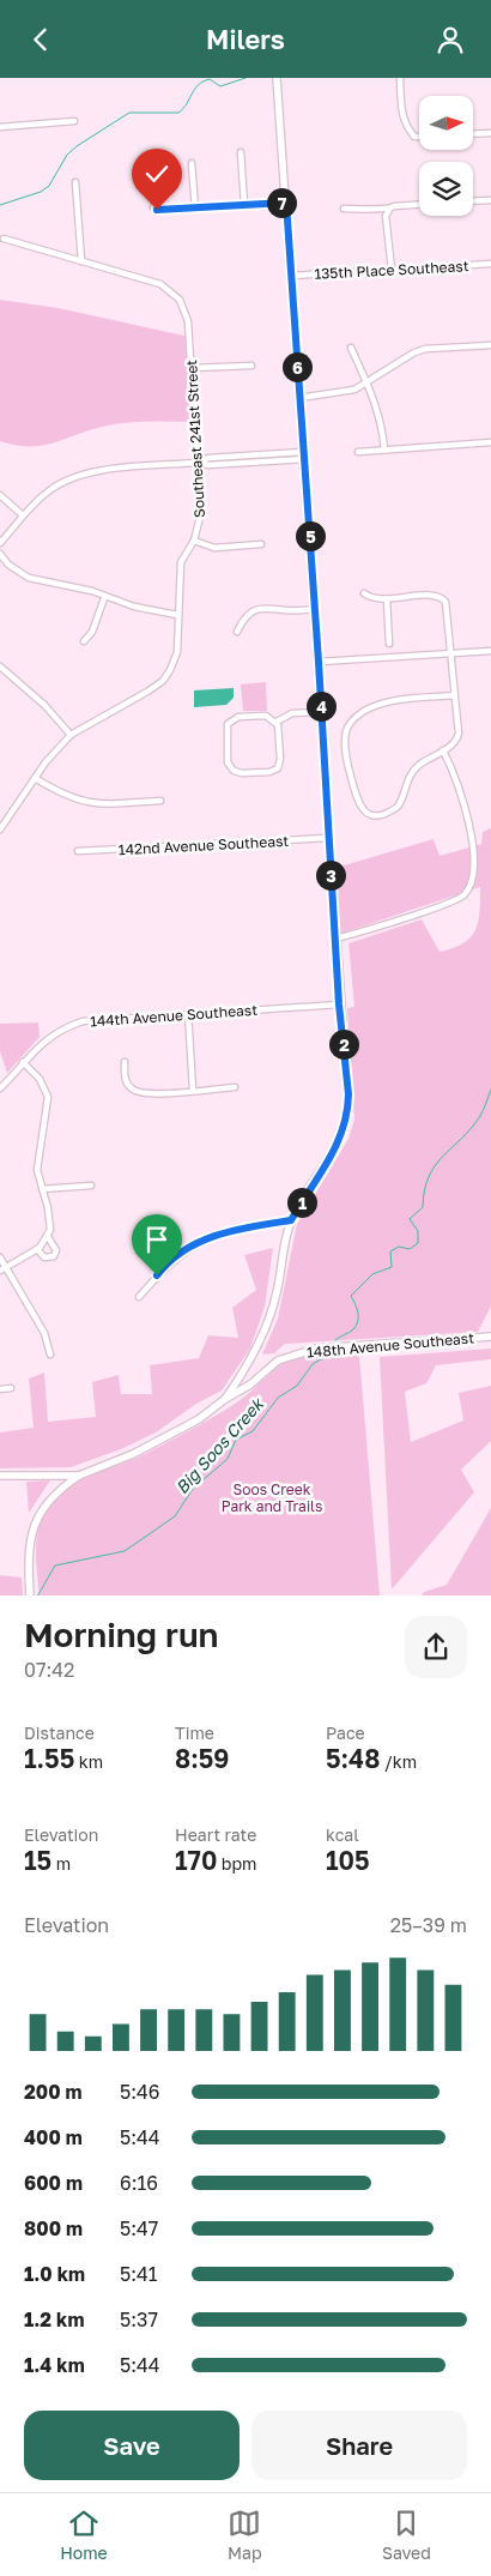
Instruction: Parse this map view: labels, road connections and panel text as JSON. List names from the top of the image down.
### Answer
{
  "streets": {
    "main road": ["148th Avenue Southeast"],
    "street": [
      "135th Place Southeast",
      "Southeast 241st Street",
      "142nd Avenue Southeast",
      "144th Avenue Southeast"
    ]
  },
  "water": ["Big Soos Creek"],
  "parks": ["Soos Creek Park and Trails"],
  "north": "right",
  "page": {
    "header": "Milers",
    "pins": [
      "7",
      "6",
      "5",
      "4",
      "3",
      "2",
      "1"
    ],
    "heading": ["Morning run", "07:42"],
    "stats": [
      ["Distance", "1.55 km"],
      ["Time", "8:59"],
      ["Pace", "5:48 /km"],
      ["Elevation", "15 m"],
      ["Heart rate", "170 bpm"],
      ["kcal", "105"]
    ],
    "chart": ["Elevation", "25–39 m"],
    "list": [
      {
        "name": "200 m",
        "note": "5:46"
      },
      {
        "name": "400 m",
        "note": "5:44"
      },
      {
        "name": "600 m",
        "note": "6:16"
      },
      {
        "name": "800 m",
        "note": "5:47"
      },
      {
        "name": "1.0 km",
        "note": "5:41"
      },
      {
        "name": "1.2 km",
        "note": "5:37"
      },
      {
        "name": "1.4 km",
        "note": "5:44"
      }
    ],
    "buttons": ["Save", "Share"],
    "tabs": ["Home", "Map", "Saved"]
  }
}
